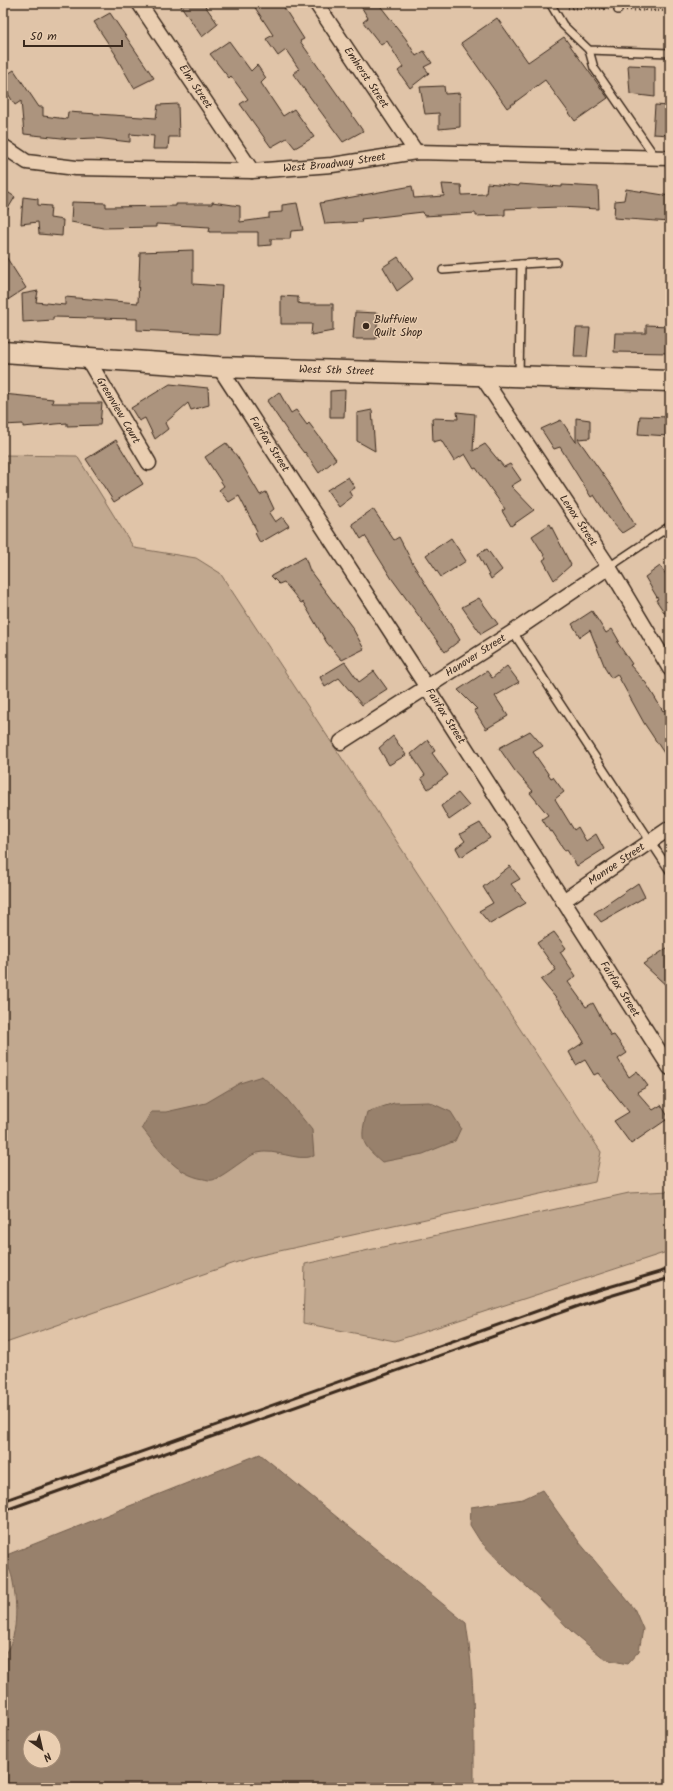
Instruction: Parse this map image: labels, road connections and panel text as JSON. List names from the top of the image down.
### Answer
{
  "streets": {
    "main road": ["West 5th Street"],
    "street": [
      "Emherst Street",
      "Elm Street",
      "West Broadway Street",
      "Greenview Court",
      "Fairfax Street",
      "Lenox Street",
      "Hanover Street",
      "Monroe Street"
    ]
  },
  "crossings": [
    ["Emherst Street", "West Broadway Street"],
    ["Elm Street", "West Broadway Street"],
    ["West 5th Street", "Greenview Court"],
    ["West 5th Street", "Fairfax Street"],
    ["West 5th Street", "Lenox Street"],
    ["Fairfax Street", "Hanover Street"],
    ["Fairfax Street", "Monroe Street"],
    ["Lenox Street", "Hanover Street"]
  ],
  "places": ["Bluffview Quilt Shop"],
  "scale_bar": "50 m",
  "north": "bottom right"
}
